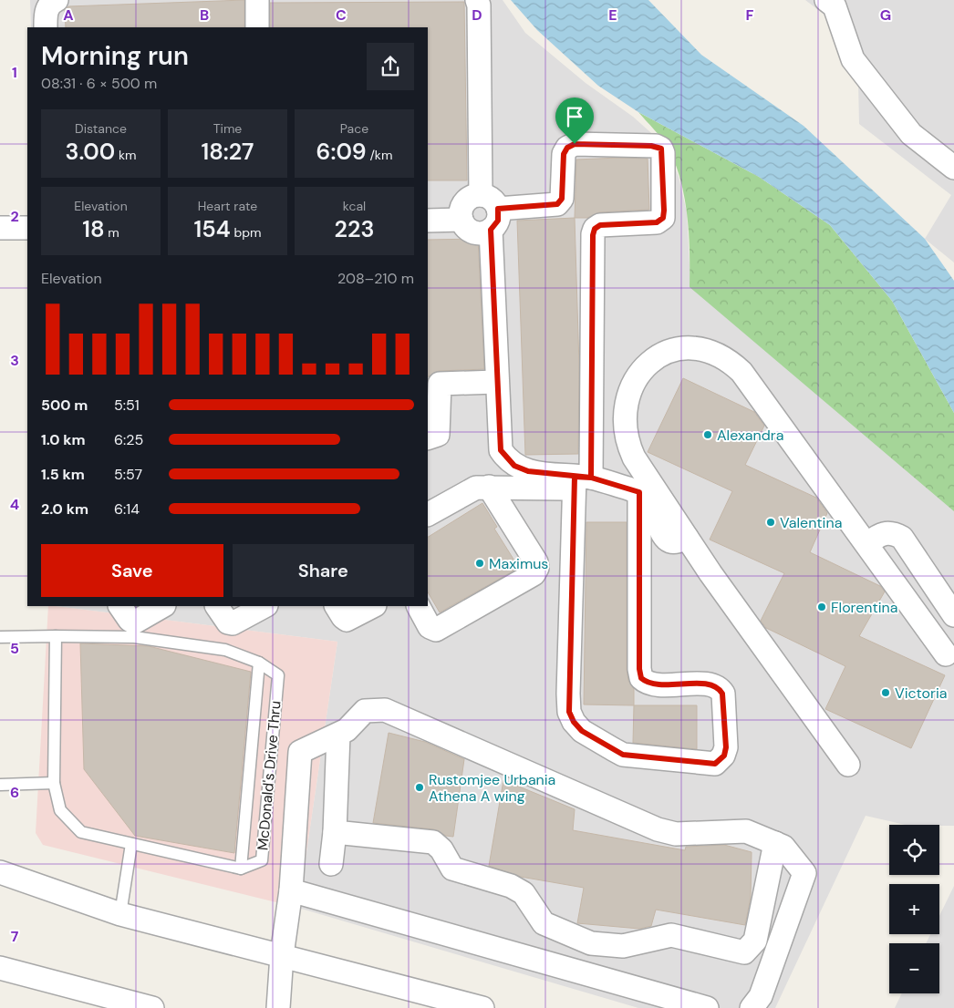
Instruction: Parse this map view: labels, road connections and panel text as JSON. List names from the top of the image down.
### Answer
{
  "streets": {
    "lane": ["McDonald's Drive Thru"]
  },
  "places": [
    "Alexandra",
    "Valentina",
    "Maximus",
    "Florentina",
    "Victoria",
    "Rustomjee Urbania Athena A wing"
  ],
  "page": {
    "heading": ["Morning run", "08:31 · 6 × 500 m"],
    "stats": [
      ["Distance", "3.00 km"],
      ["Time", "18:27"],
      ["Pace", "6:09 /km"],
      ["Elevation", "18 m"],
      ["Heart rate", "154 bpm"],
      ["kcal", "223"]
    ],
    "chart": ["Elevation", "208–210 m"],
    "list": [
      {
        "name": "500 m",
        "note": "5:51"
      },
      {
        "name": "1.0 km",
        "note": "6:25"
      },
      {
        "name": "1.5 km",
        "note": "5:57"
      },
      {
        "name": "2.0 km",
        "note": "6:14"
      }
    ],
    "buttons": ["Save", "Share"],
    "map_buttons": ["+", "−"]
  },
  "grid": {
    "columns": [
      "A",
      "B",
      "C",
      "D",
      "E",
      "F",
      "G"
    ],
    "rows": [
      "1",
      "2",
      "3",
      "4",
      "5",
      "6",
      "7"
    ]
  }
}
